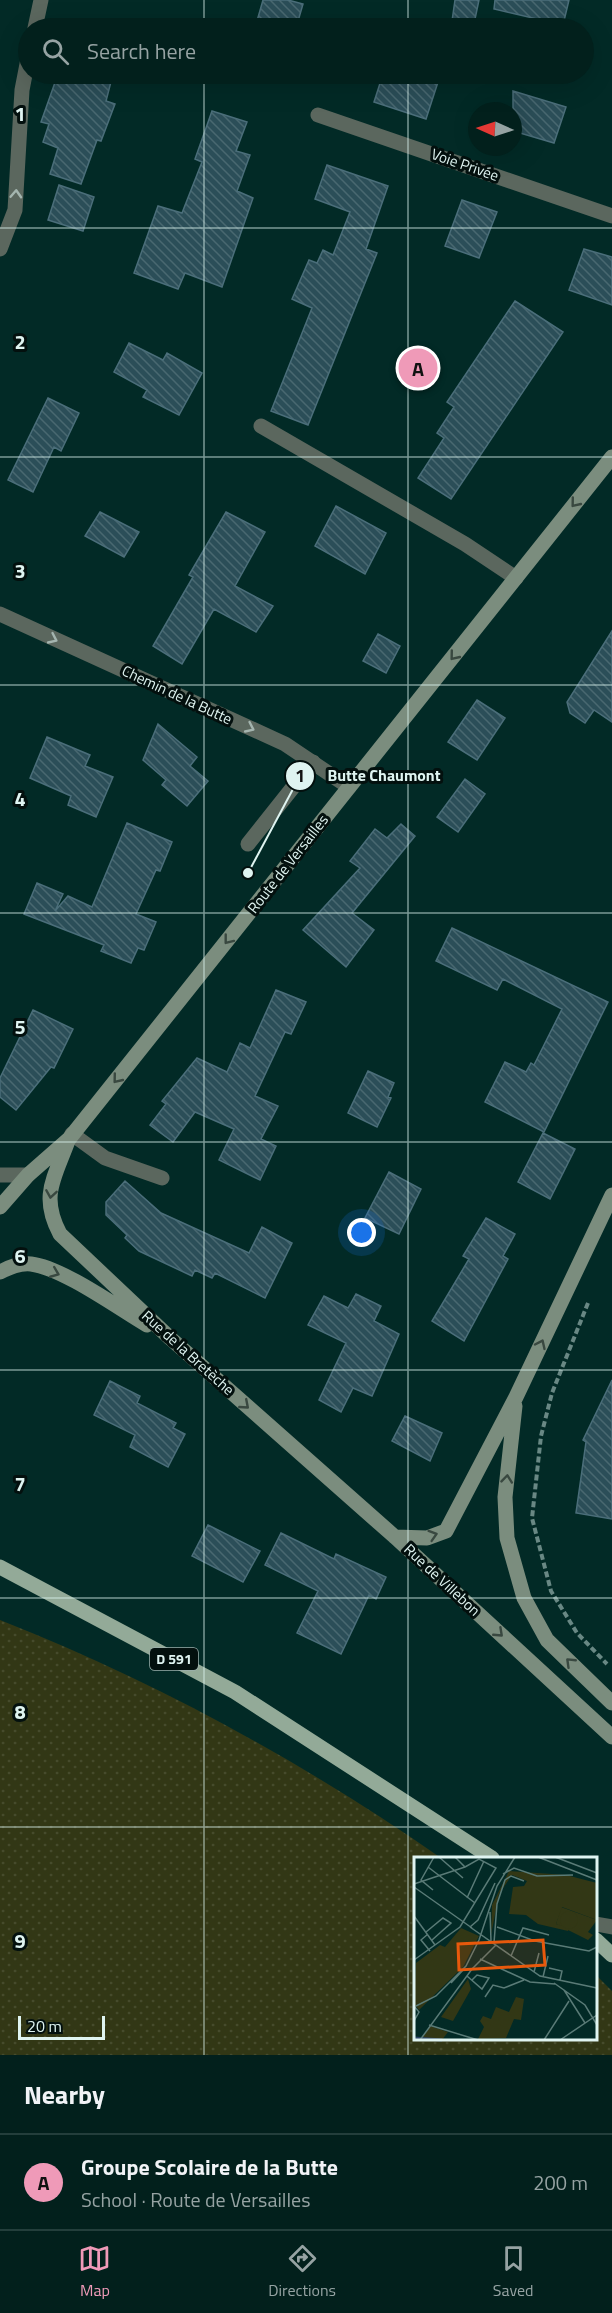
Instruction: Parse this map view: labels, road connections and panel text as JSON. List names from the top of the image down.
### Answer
{
  "streets": {
    "main road": [
      "Route de Versailles",
      "Rue de la Bretèche",
      "Rue de Villebon",
      "D 591"
    ],
    "street": ["Voie Privée", "Chemin de la Butte"]
  },
  "crossings": [
    ["Chemin de la Butte", "Route de Versailles"],
    ["Route de Versailles", "Rue de la Bretèche"],
    ["Rue de la Bretèche", "Rue de Villebon"]
  ],
  "one_way": ["Chemin de la Butte", "Route de Versailles", "Rue de la Bretèche"],
  "places": ["Butte Chaumont"],
  "scale_bar": "20 m",
  "north": "left",
  "page": {
    "search": "Search here",
    "pins": "A",
    "scale": "20 m",
    "heading": "Nearby",
    "list": [
      {
        "mark": "A",
        "name": "Groupe Scolaire de la Butte",
        "note": "School · Route de Versailles",
        "value": "200 m"
      }
    ],
    "nav": ["Map", "Directions", "Saved"]
  },
  "grid": {
    "rows": [
      "1",
      "2",
      "3",
      "4",
      "5",
      "6",
      "7",
      "8",
      "9"
    ]
  }
}
